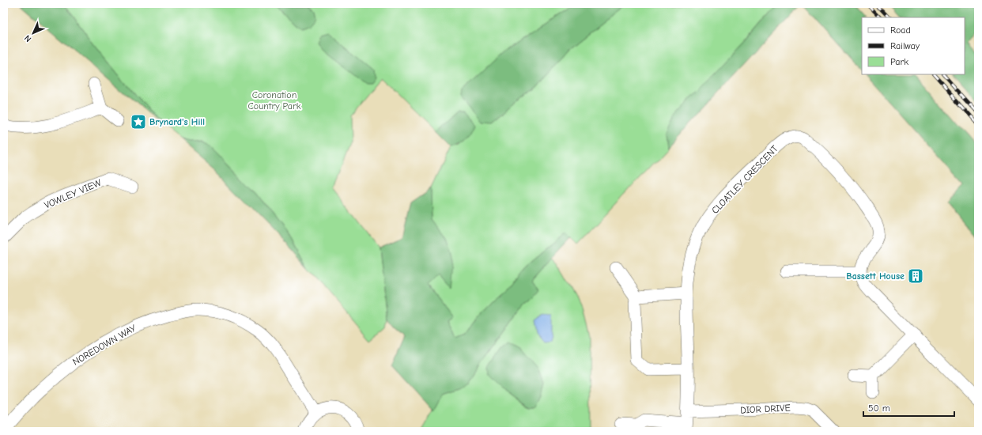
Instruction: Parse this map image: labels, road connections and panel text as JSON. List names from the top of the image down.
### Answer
{
  "streets": {
    "street": [
      "CLOATLEY CRESCENT",
      "VOWLEY VIEW",
      "NOREDOWN WAY",
      "DIOR DRIVE"
    ]
  },
  "crossings": [
    ["CLOATLEY CRESCENT", "DIOR DRIVE"]
  ],
  "parks": ["Coronation Country Park"],
  "places": {
    "place": ["Brynard's Hill"],
    "building": ["Bassett House"]
  },
  "legend": ["Road", "Railway", "Park"],
  "scale_bar": "50 m",
  "north": "bottom left"
}
